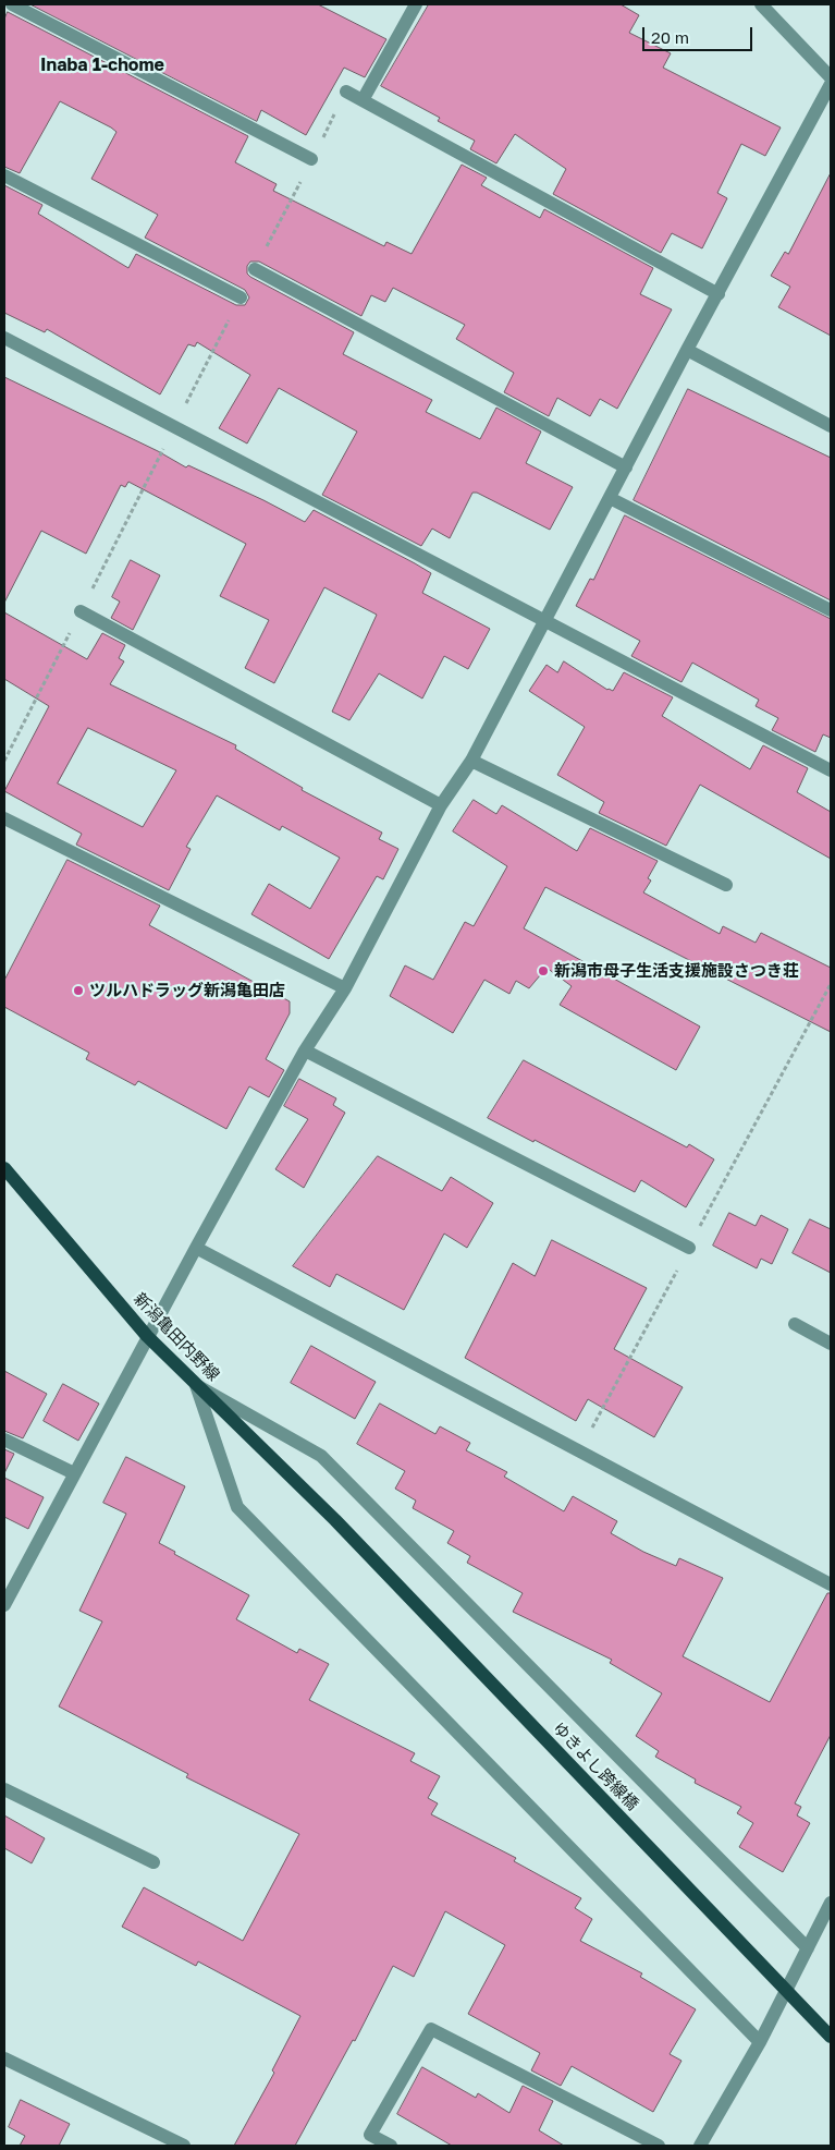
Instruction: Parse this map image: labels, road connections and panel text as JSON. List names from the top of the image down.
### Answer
{
  "streets": {
    "main road": ["新潟亀田内野線", "ゆきよし跨線橋"]
  },
  "crossings": [
    ["新潟亀田内野線", "ゆきよし跨線橋"]
  ],
  "districts": ["Inaba 1-chome"],
  "places": ["新潟市母子生活支援施設さつき荘", "ツルハドラッグ新潟亀田店"],
  "scale_bar": "20 m"
}
